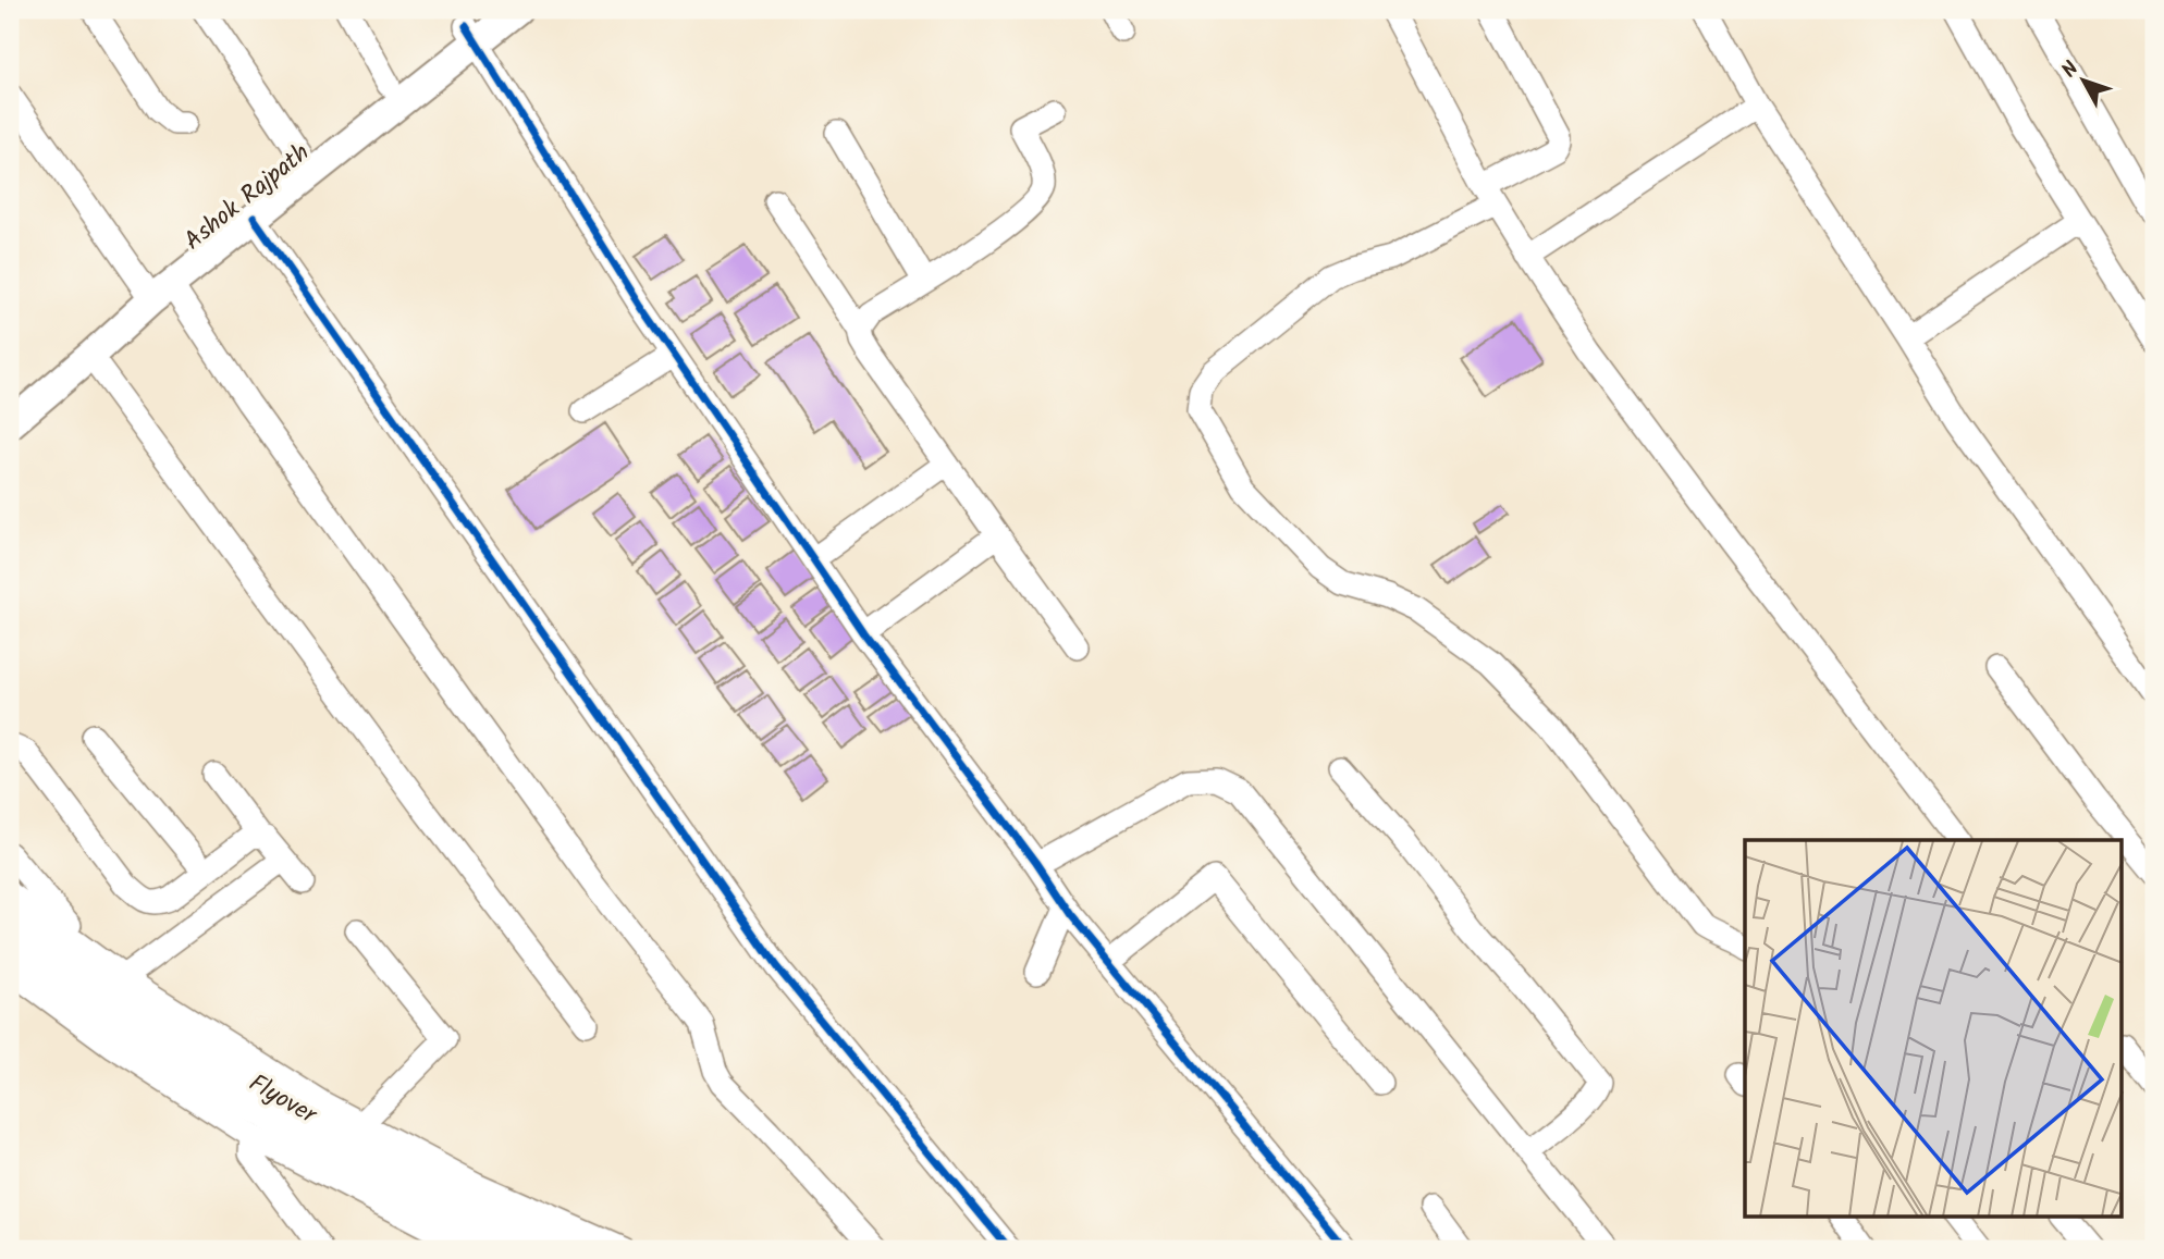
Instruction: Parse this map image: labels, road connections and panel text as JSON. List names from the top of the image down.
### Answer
{
  "streets": {
    "main road": ["Ashok Rajpath", "Flyover"]
  },
  "north": "top left"
}
